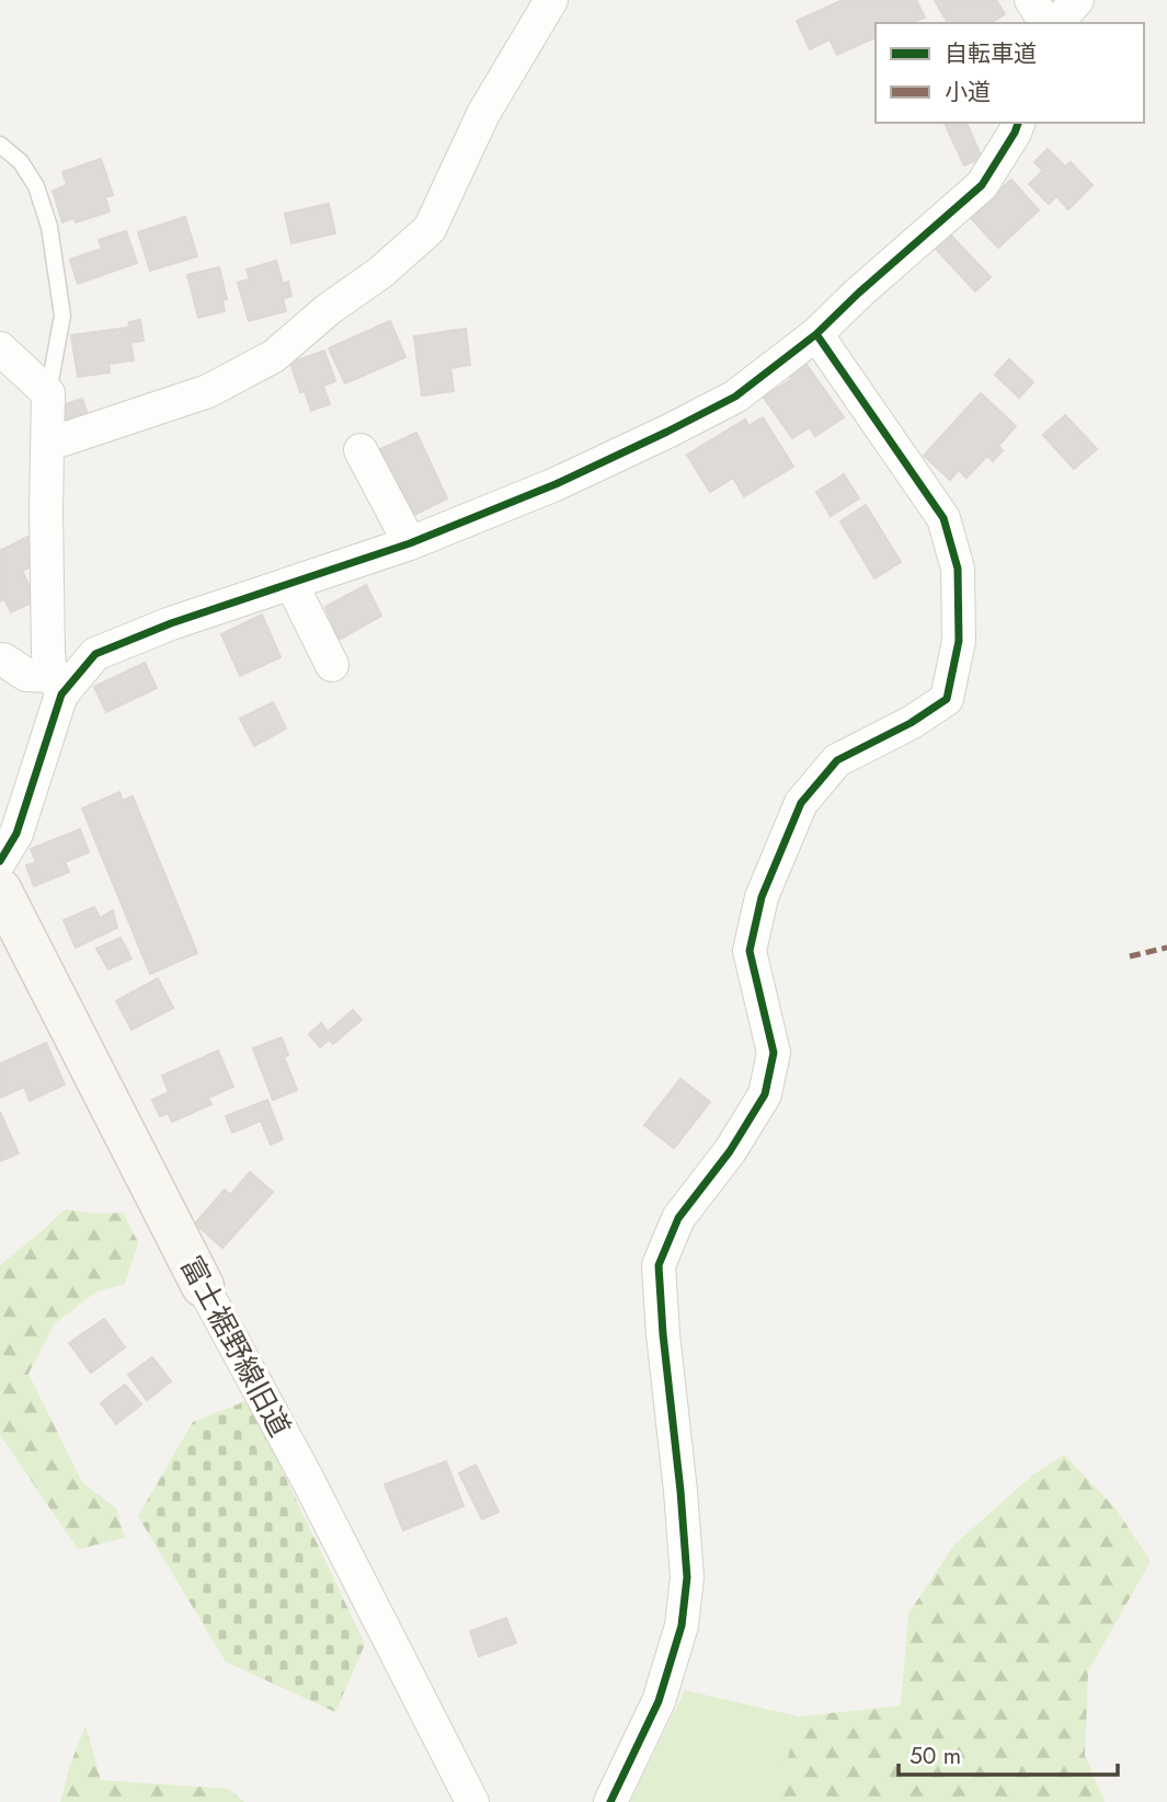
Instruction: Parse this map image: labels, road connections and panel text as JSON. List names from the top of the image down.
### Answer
{
  "streets": {
    "street": ["富士裾野線旧道"]
  },
  "legend": ["自転車道", "小道"],
  "scale_bar": "50 m"
}
